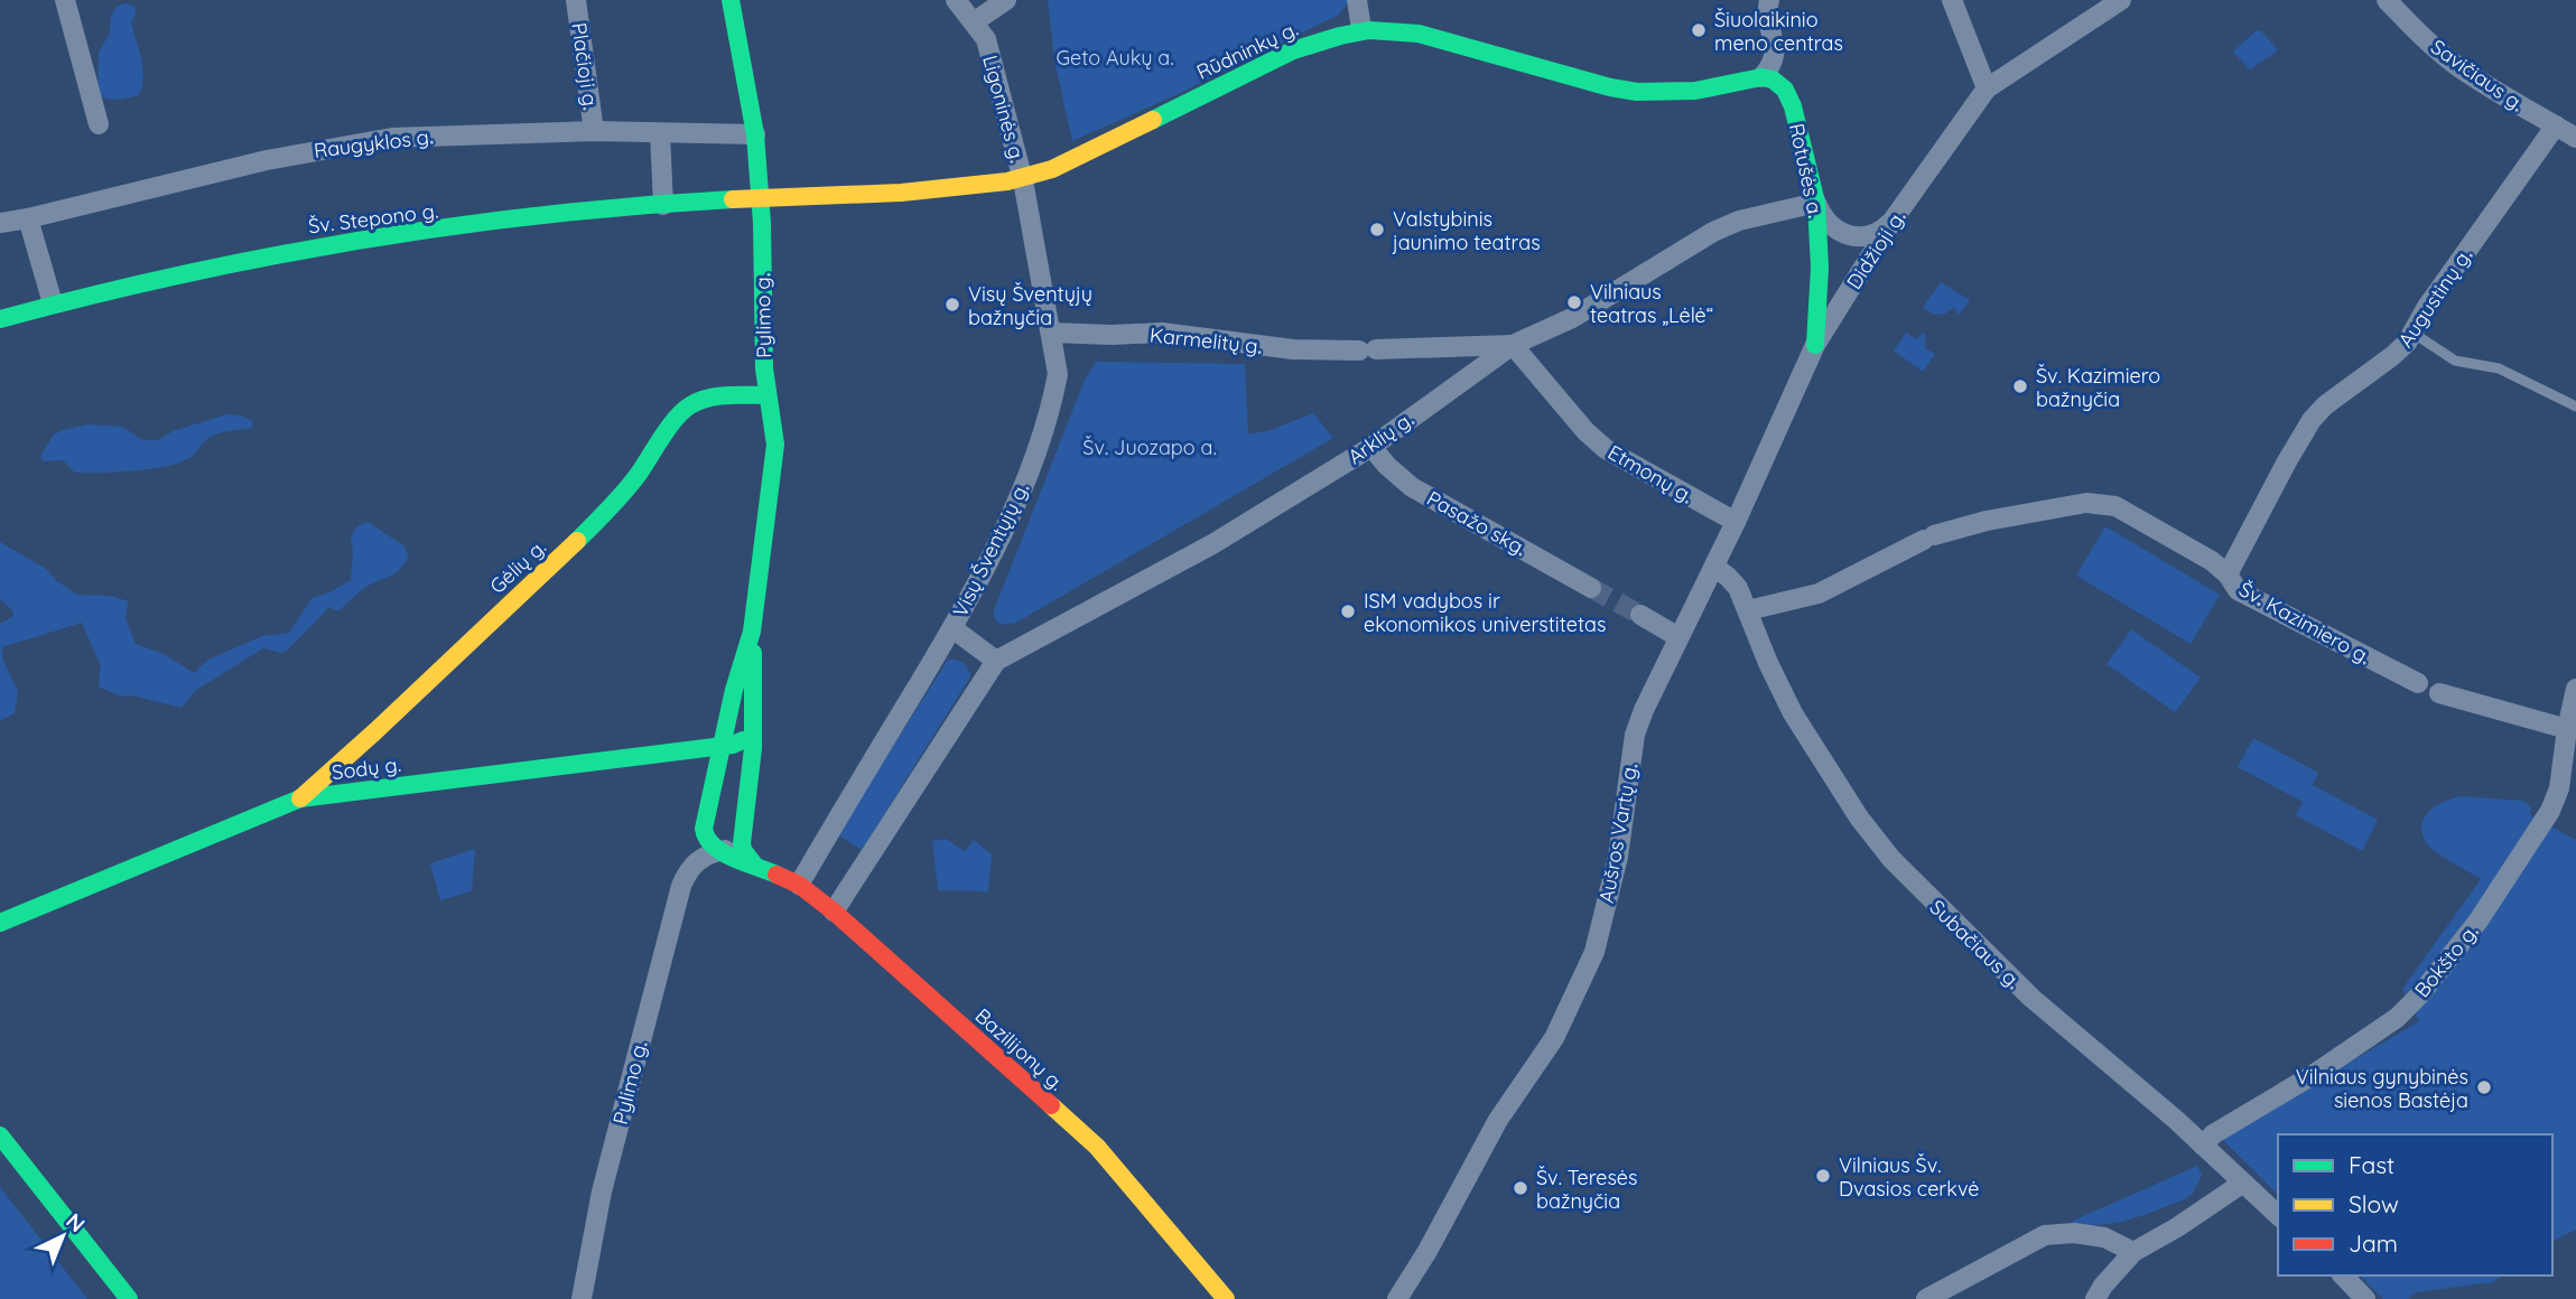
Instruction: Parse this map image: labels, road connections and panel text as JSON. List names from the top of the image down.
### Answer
{
  "streets": {
    "main road": [
      "Rūdninkų g.",
      "Rotušės a.",
      "Šv. Stepono g.",
      "Pylimo g.",
      "Gėlių g.",
      "Sodų g.",
      "Bazilijonų g."
    ],
    "street": [
      "Plačioji g.",
      "Savičiaus g.",
      "Ligoninės g.",
      "Raugyklos g.",
      "Didžioji g.",
      "Augustinų g.",
      "Karmelitų g.",
      "Arklių g.",
      "Etmonų g.",
      "Pasažo skg.",
      "Visų Šventųjų g.",
      "Šv. Kazimiero g.",
      "Aušros Vartų g.",
      "Subačiaus g.",
      "Bokšto g."
    ]
  },
  "crossings": [
    ["Rūdninkų g.", "Ligoninės g."],
    ["Rūdninkų g.", "Rotušės a."],
    ["Rūdninkų g.", "Šv. Stepono g."],
    ["Rūdninkų g.", "Pylimo g."],
    ["Rūdninkų g.", "Visų Šventųjų g."],
    ["Plačioji g.", "Raugyklos g."],
    ["Savičiaus g.", "Augustinų g."],
    ["Ligoninės g.", "Visų Šventųjų g."],
    ["Raugyklos g.", "Pylimo g."],
    ["Rotušės a.", "Didžioji g."],
    ["Rotušės a.", "Arklių g."],
    ["Šv. Stepono g.", "Pylimo g."],
    ["Didžioji g.", "Etmonų g."],
    ["Didžioji g.", "Aušros Vartų g."],
    ["Augustinų g.", "Šv. Kazimiero g."],
    ["Pylimo g.", "Gėlių g."],
    ["Pylimo g.", "Sodų g."],
    ["Karmelitų g.", "Arklių g."],
    ["Karmelitų g.", "Etmonų g."],
    ["Karmelitų g.", "Visų Šventųjų g."],
    ["Arklių g.", "Etmonų g."],
    ["Arklių g.", "Pasažo skg."],
    ["Visų Šventųjų g.", "Bazilijonų g."],
    ["Gėlių g.", "Sodų g."],
    ["Šv. Kazimiero g.", "Subačiaus g."],
    ["Subačiaus g.", "Bokšto g."]
  ],
  "parks": ["Geto Aukų a.", "Šv. Juozapo a."],
  "places": [
    "Šiuolaikinio meno centras",
    "Valstybinis jaunimo teatras",
    "Vilniaus teatras „Lėlė“",
    "Visų Šventųjų bažnyčia",
    "Šv. Kazimiero bažnyčia",
    "ISM vadybos ir ekonomikos universtitetas",
    "Vilniaus gynybinės sienos Bastėja",
    "Vilniaus Šv. Dvasios cerkvė",
    "Šv. Teresės bažnyčia"
  ],
  "legend": ["Fast", "Slow", "Jam"],
  "north": "top right"
}
